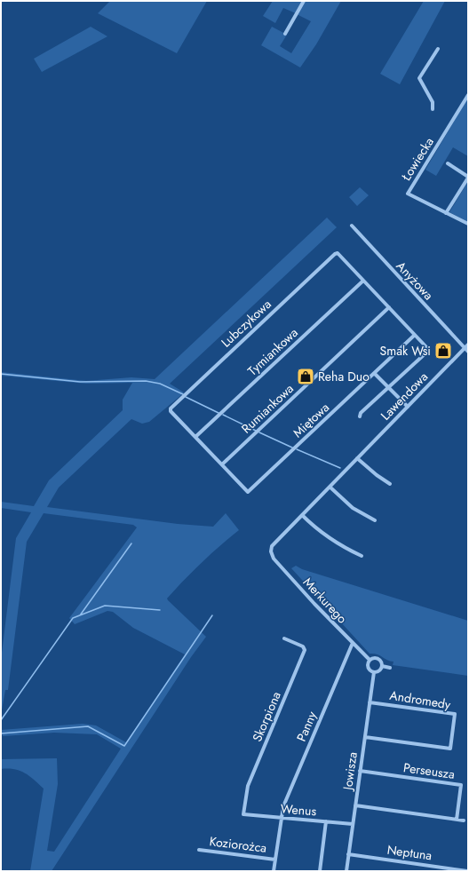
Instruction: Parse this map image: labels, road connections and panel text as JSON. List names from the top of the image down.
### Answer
{
  "streets": {
    "street": [
      "Łowiecka",
      "Anyżowa",
      "Lubczykowa",
      "Tymiankowa",
      "Lawendowa",
      "Rumiankowa",
      "Miętowa",
      "Merkurego",
      "Andromedy",
      "Skorpiona",
      "Panny",
      "Jowisza",
      "Perseusza",
      "Wenus",
      "Koziorożca",
      "Neptuna"
    ]
  },
  "crossings": [
    ["Anyżowa", "Lawendowa"],
    ["Lubczykowa", "Tymiankowa"],
    ["Lubczykowa", "Rumiankowa"],
    ["Lubczykowa", "Miętowa"],
    ["Lawendowa", "Merkurego"],
    ["Rumiankowa", "Miętowa"],
    ["Merkurego", "Panny"],
    ["Merkurego", "Jowisza"],
    ["Andromedy", "Jowisza"],
    ["Skorpiona", "Wenus"],
    ["Panny", "Wenus"],
    ["Panny", "Koziorożca"],
    ["Jowisza", "Perseusza"],
    ["Jowisza", "Wenus"],
    ["Jowisza", "Neptuna"],
    ["Wenus", "Koziorożca"]
  ],
  "places": {
    "shop": ["Smak Wsi", "Reha Duo"]
  }
}
